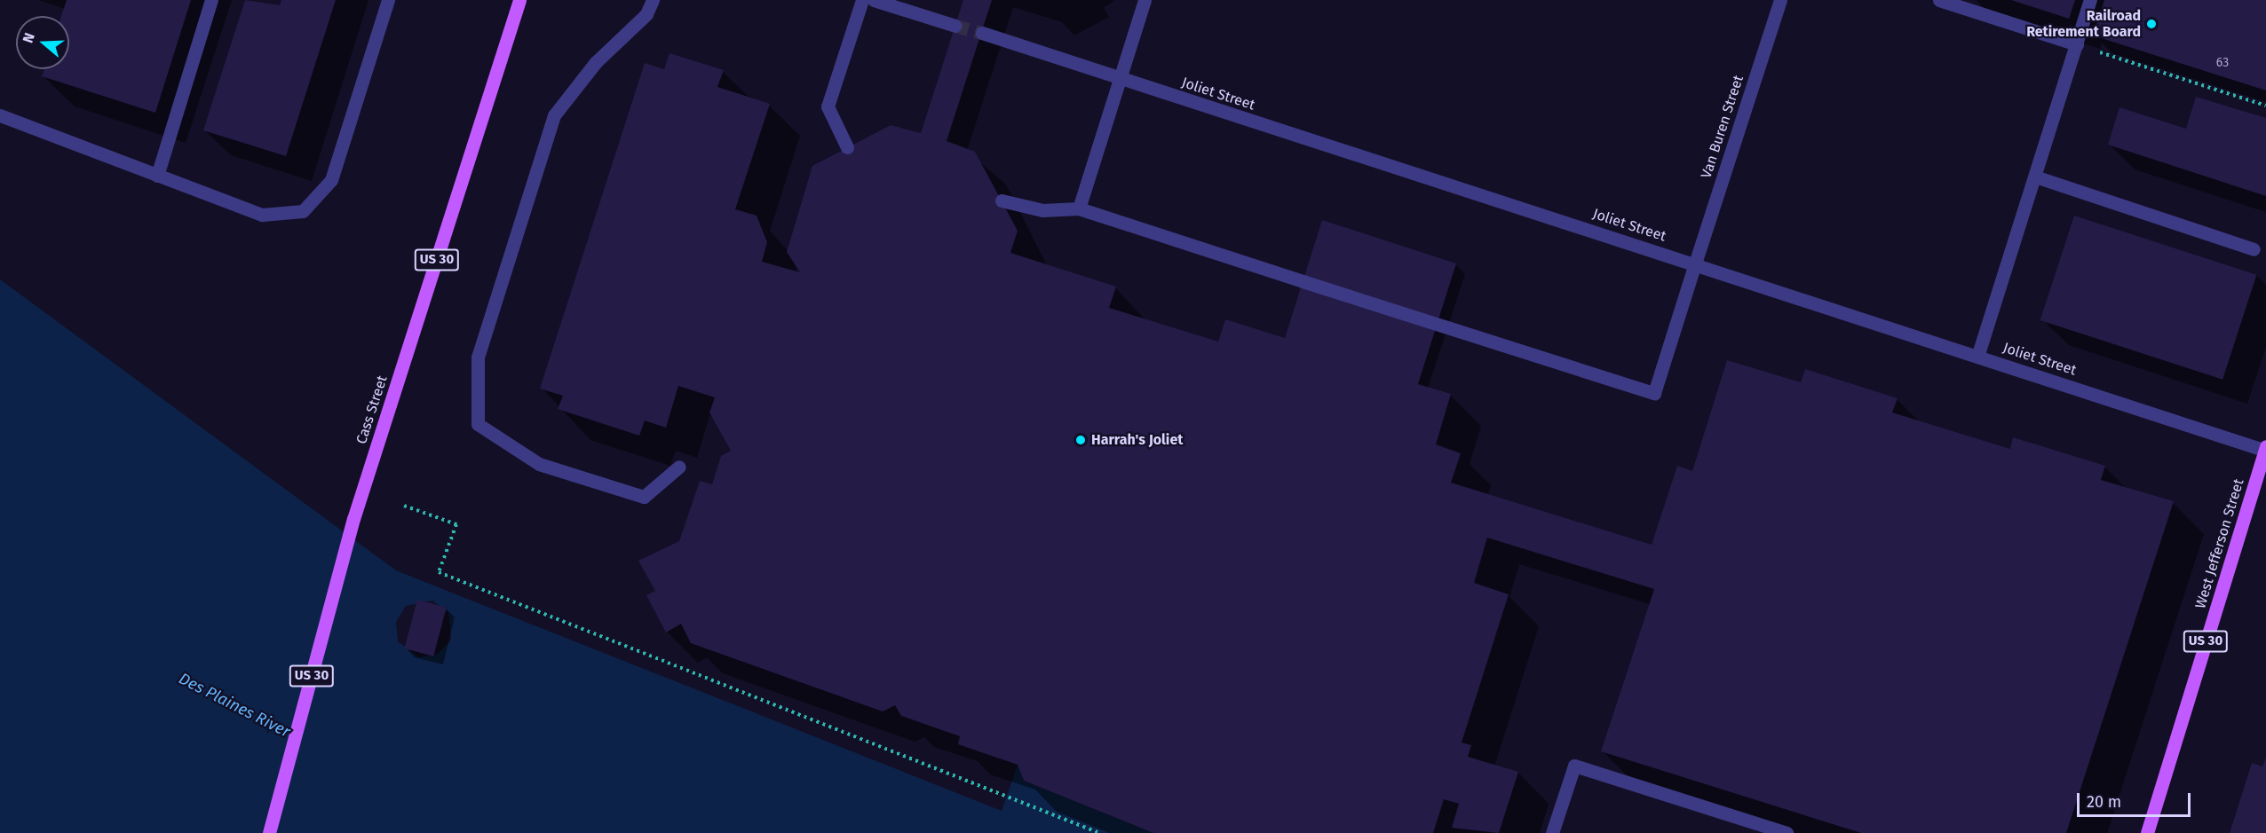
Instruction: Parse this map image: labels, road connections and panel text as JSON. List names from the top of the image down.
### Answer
{
  "streets": {
    "main road": ["US 30", "Cass Street", "West Jefferson Street"],
    "street": ["Joliet Street", "Van Buren Street"]
  },
  "crossings": [
    ["Joliet Street", "Van Buren Street"],
    ["Joliet Street", "West Jefferson Street"]
  ],
  "water": ["Des Plaines River"],
  "places": ["Railroad Retirement Board", "Harrah's Joliet"],
  "house_numbers": ["63"],
  "scale_bar": "20 m",
  "north": "left"
}
